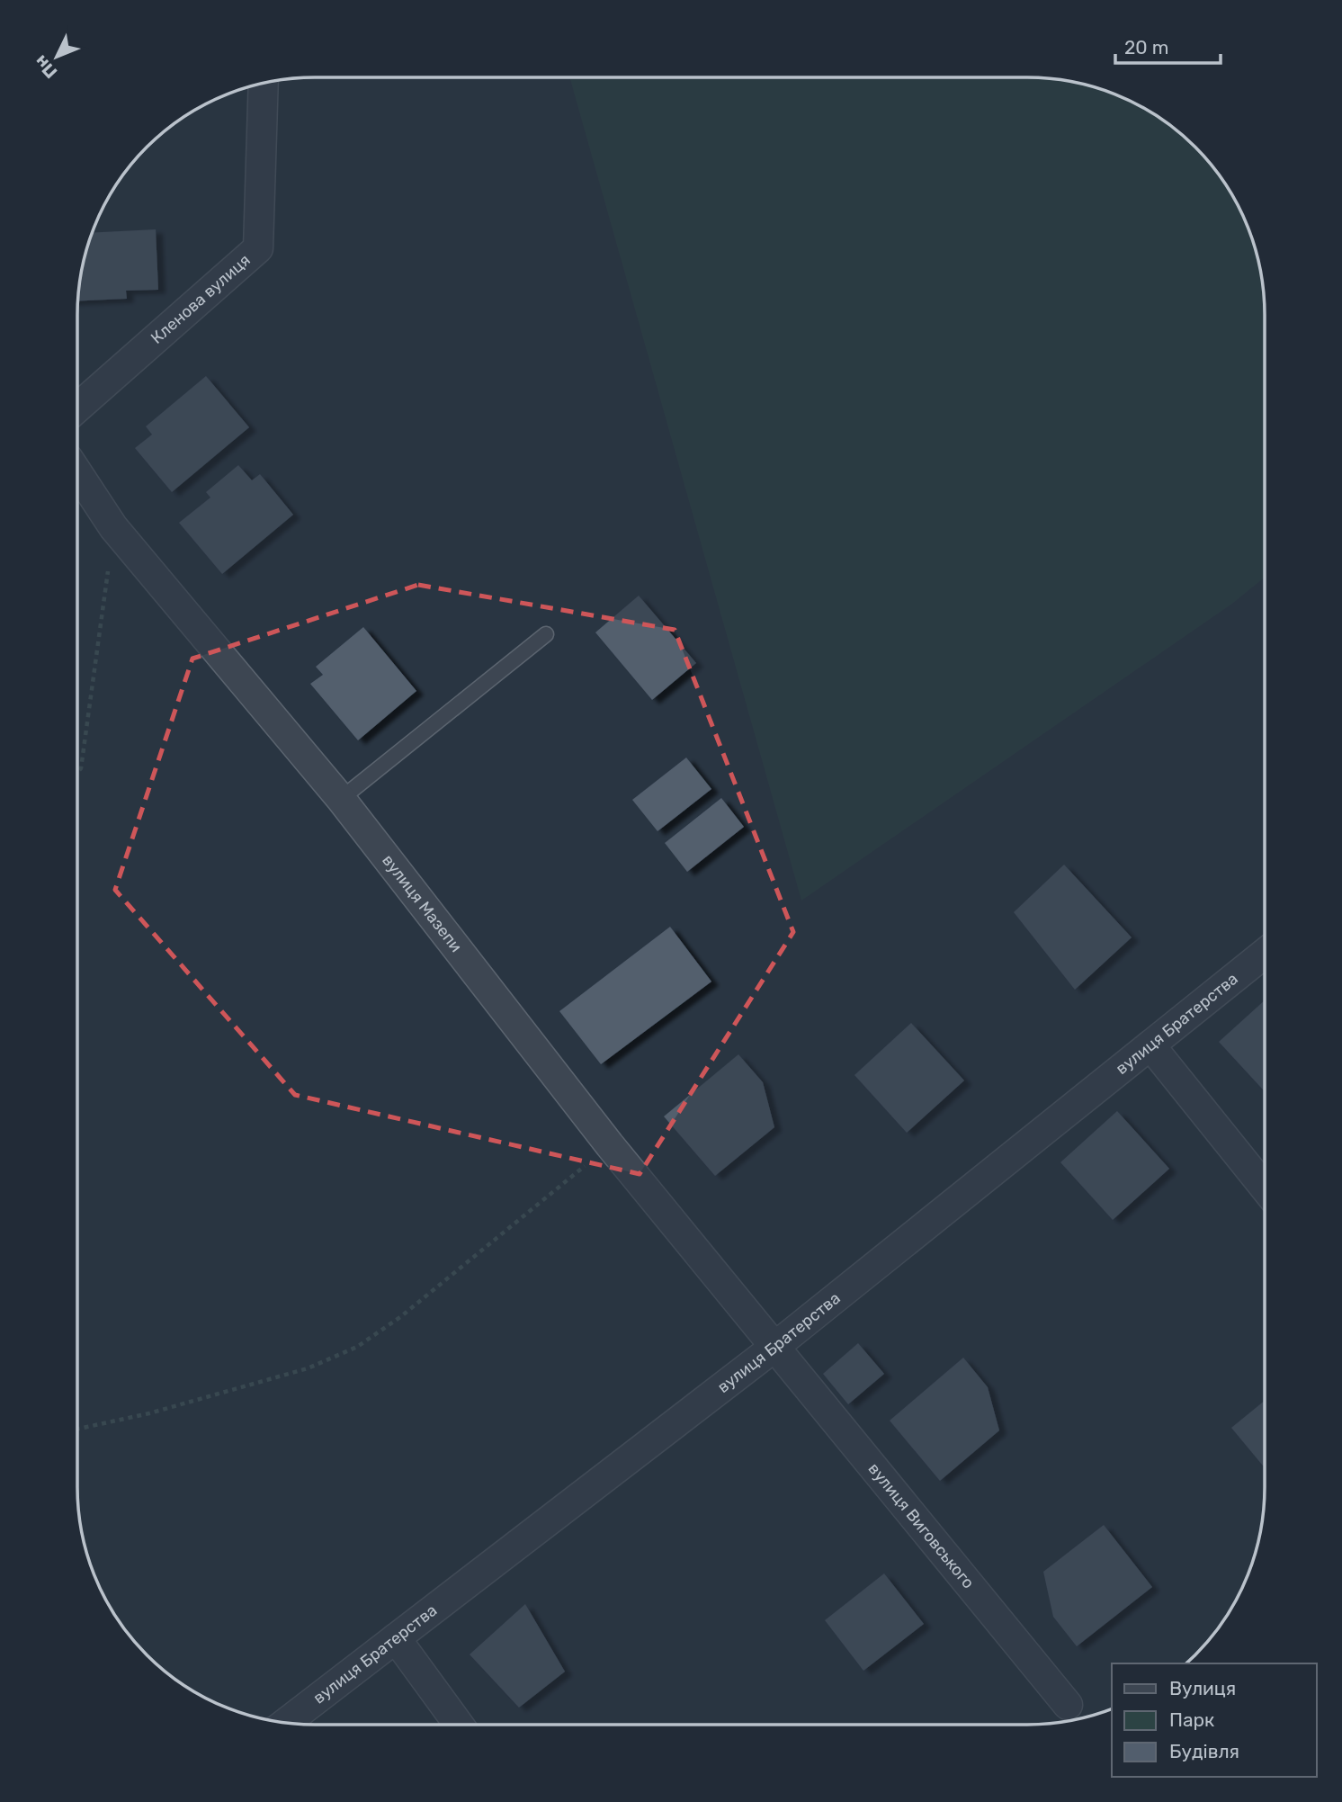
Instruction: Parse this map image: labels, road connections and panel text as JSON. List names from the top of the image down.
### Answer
{
  "streets": {
    "street": [
      "Кленова вулиця",
      "вулиця Мазепи",
      "вулиця Братерства",
      "вулиця Виговського"
    ]
  },
  "crossings": [
    ["вулиця Мазепи", "вулиця Братерства"],
    ["вулиця Мазепи", "вулиця Виговського"],
    ["вулиця Братерства", "вулиця Виговського"]
  ],
  "legend": ["Вулиця", "Парк", "Будівля"],
  "scale_bar": "20 m",
  "north": "bottom left"
}
